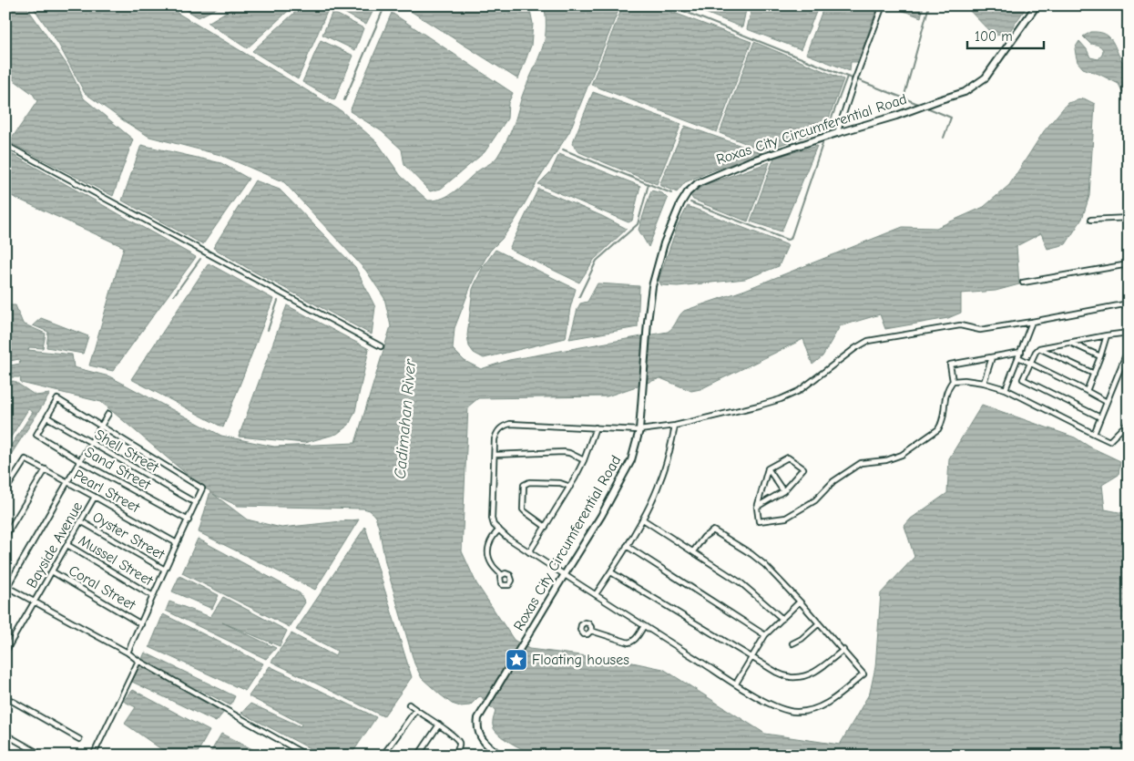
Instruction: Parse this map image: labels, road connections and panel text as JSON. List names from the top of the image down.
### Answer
{
  "streets": {
    "main road": ["Roxas City Circumferential Road"],
    "street": [
      "Shell Street",
      "Sand Street",
      "Pearl Street",
      "Oyster Street",
      "Bayside Avenue",
      "Mussel Street",
      "Coral Street"
    ]
  },
  "crossings": [
    ["Shell Street", "Sand Street"],
    ["Pearl Street", "Bayside Avenue"],
    ["Oyster Street", "Bayside Avenue"],
    ["Bayside Avenue", "Mussel Street"],
    ["Bayside Avenue", "Coral Street"]
  ],
  "water": ["Cadimahan River"],
  "places": {
    "place": ["Floating houses"]
  },
  "scale_bar": "100 m"
}
